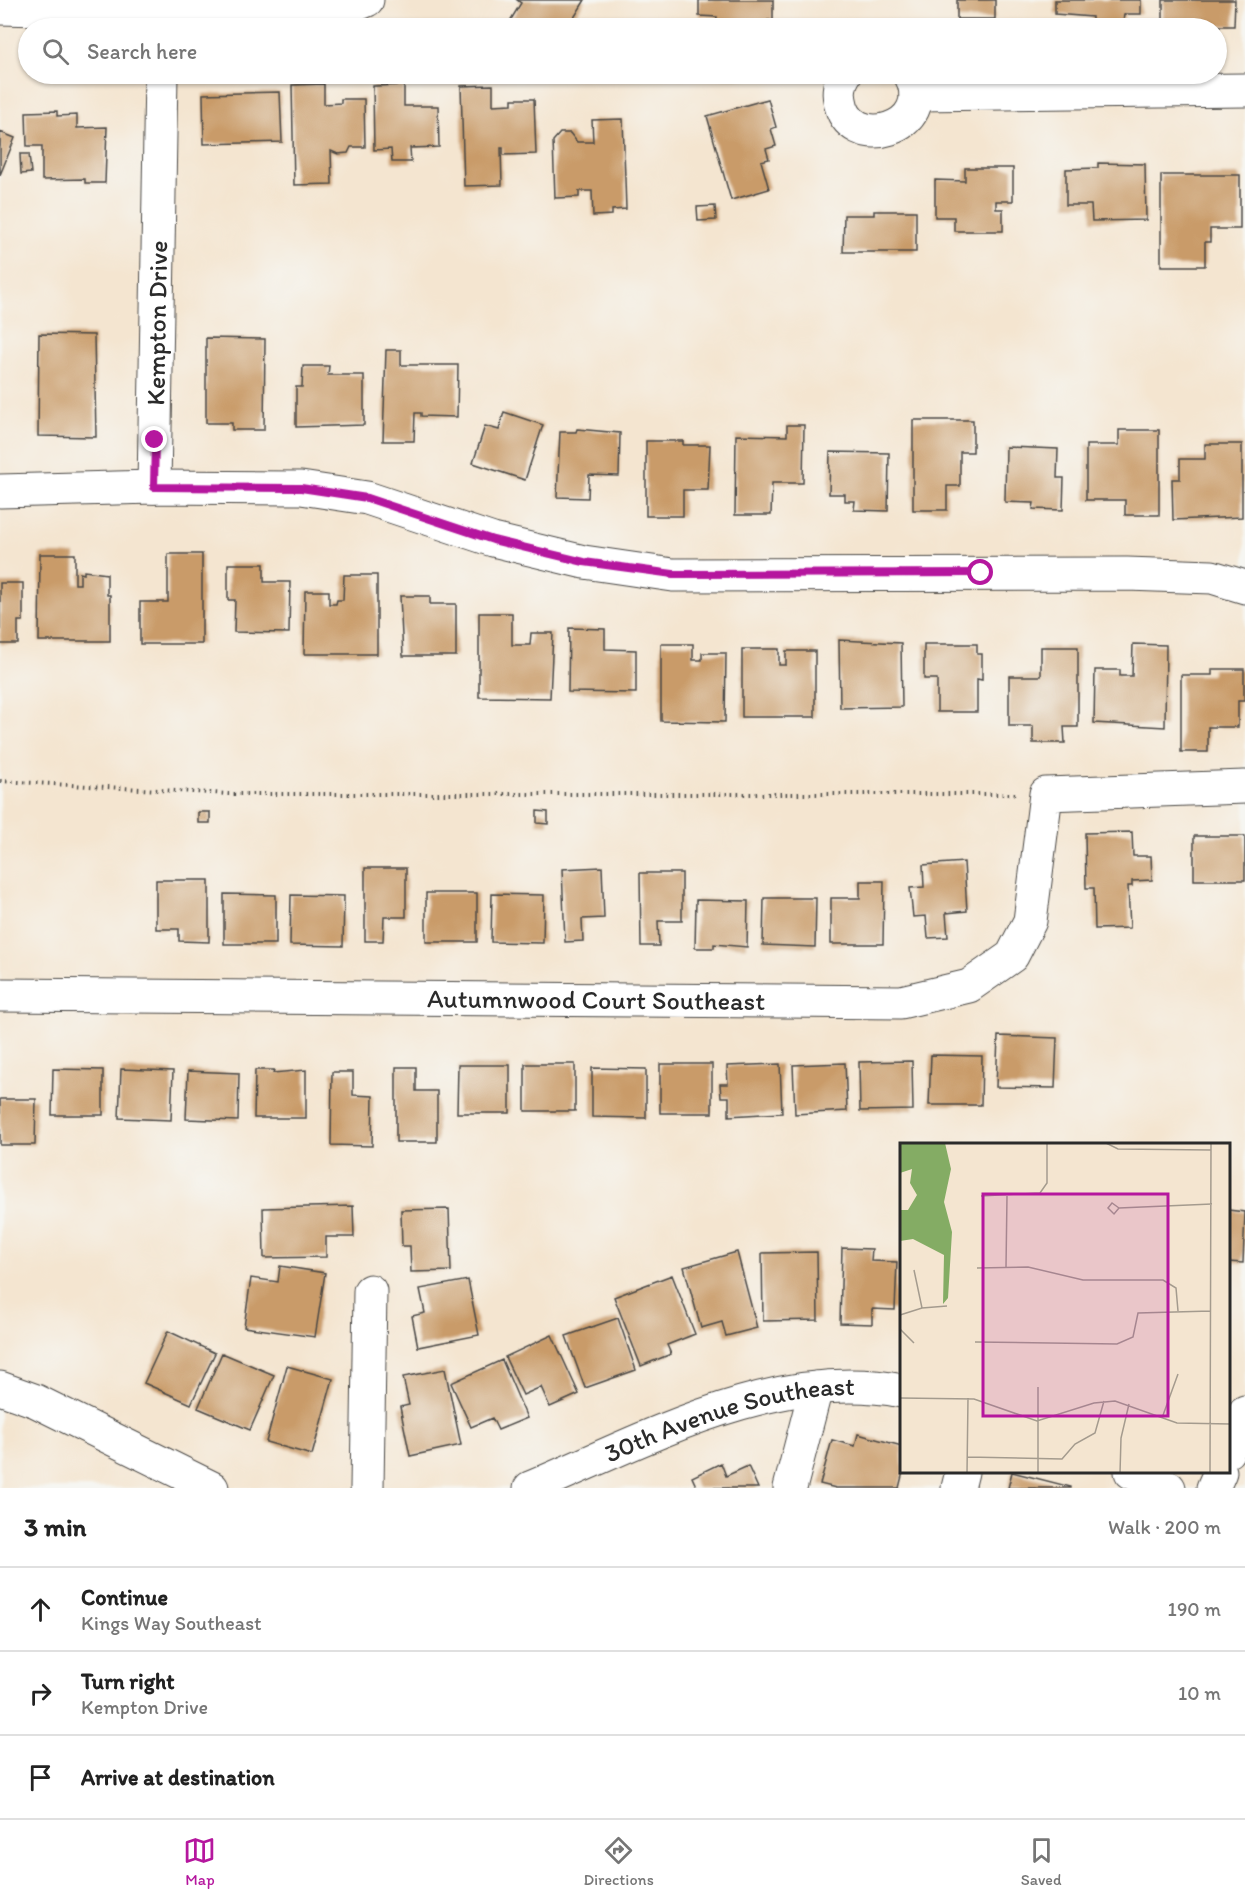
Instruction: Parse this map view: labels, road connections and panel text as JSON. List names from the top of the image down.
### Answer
{
  "streets": {
    "street": ["Kempton Drive", "Autumnwood Court Southeast", "30th Avenue Southeast"]
  },
  "page": {
    "search": "Search here",
    "heading": ["3 min", "Walk · 200 m"],
    "list": [
      ["Continue", "Kings Way Southeast", "190 m"],
      ["Turn right", "Kempton Drive", "10 m"],
      "Arrive at destination"
    ],
    "nav": ["Map", "Directions", "Saved"]
  }
}
